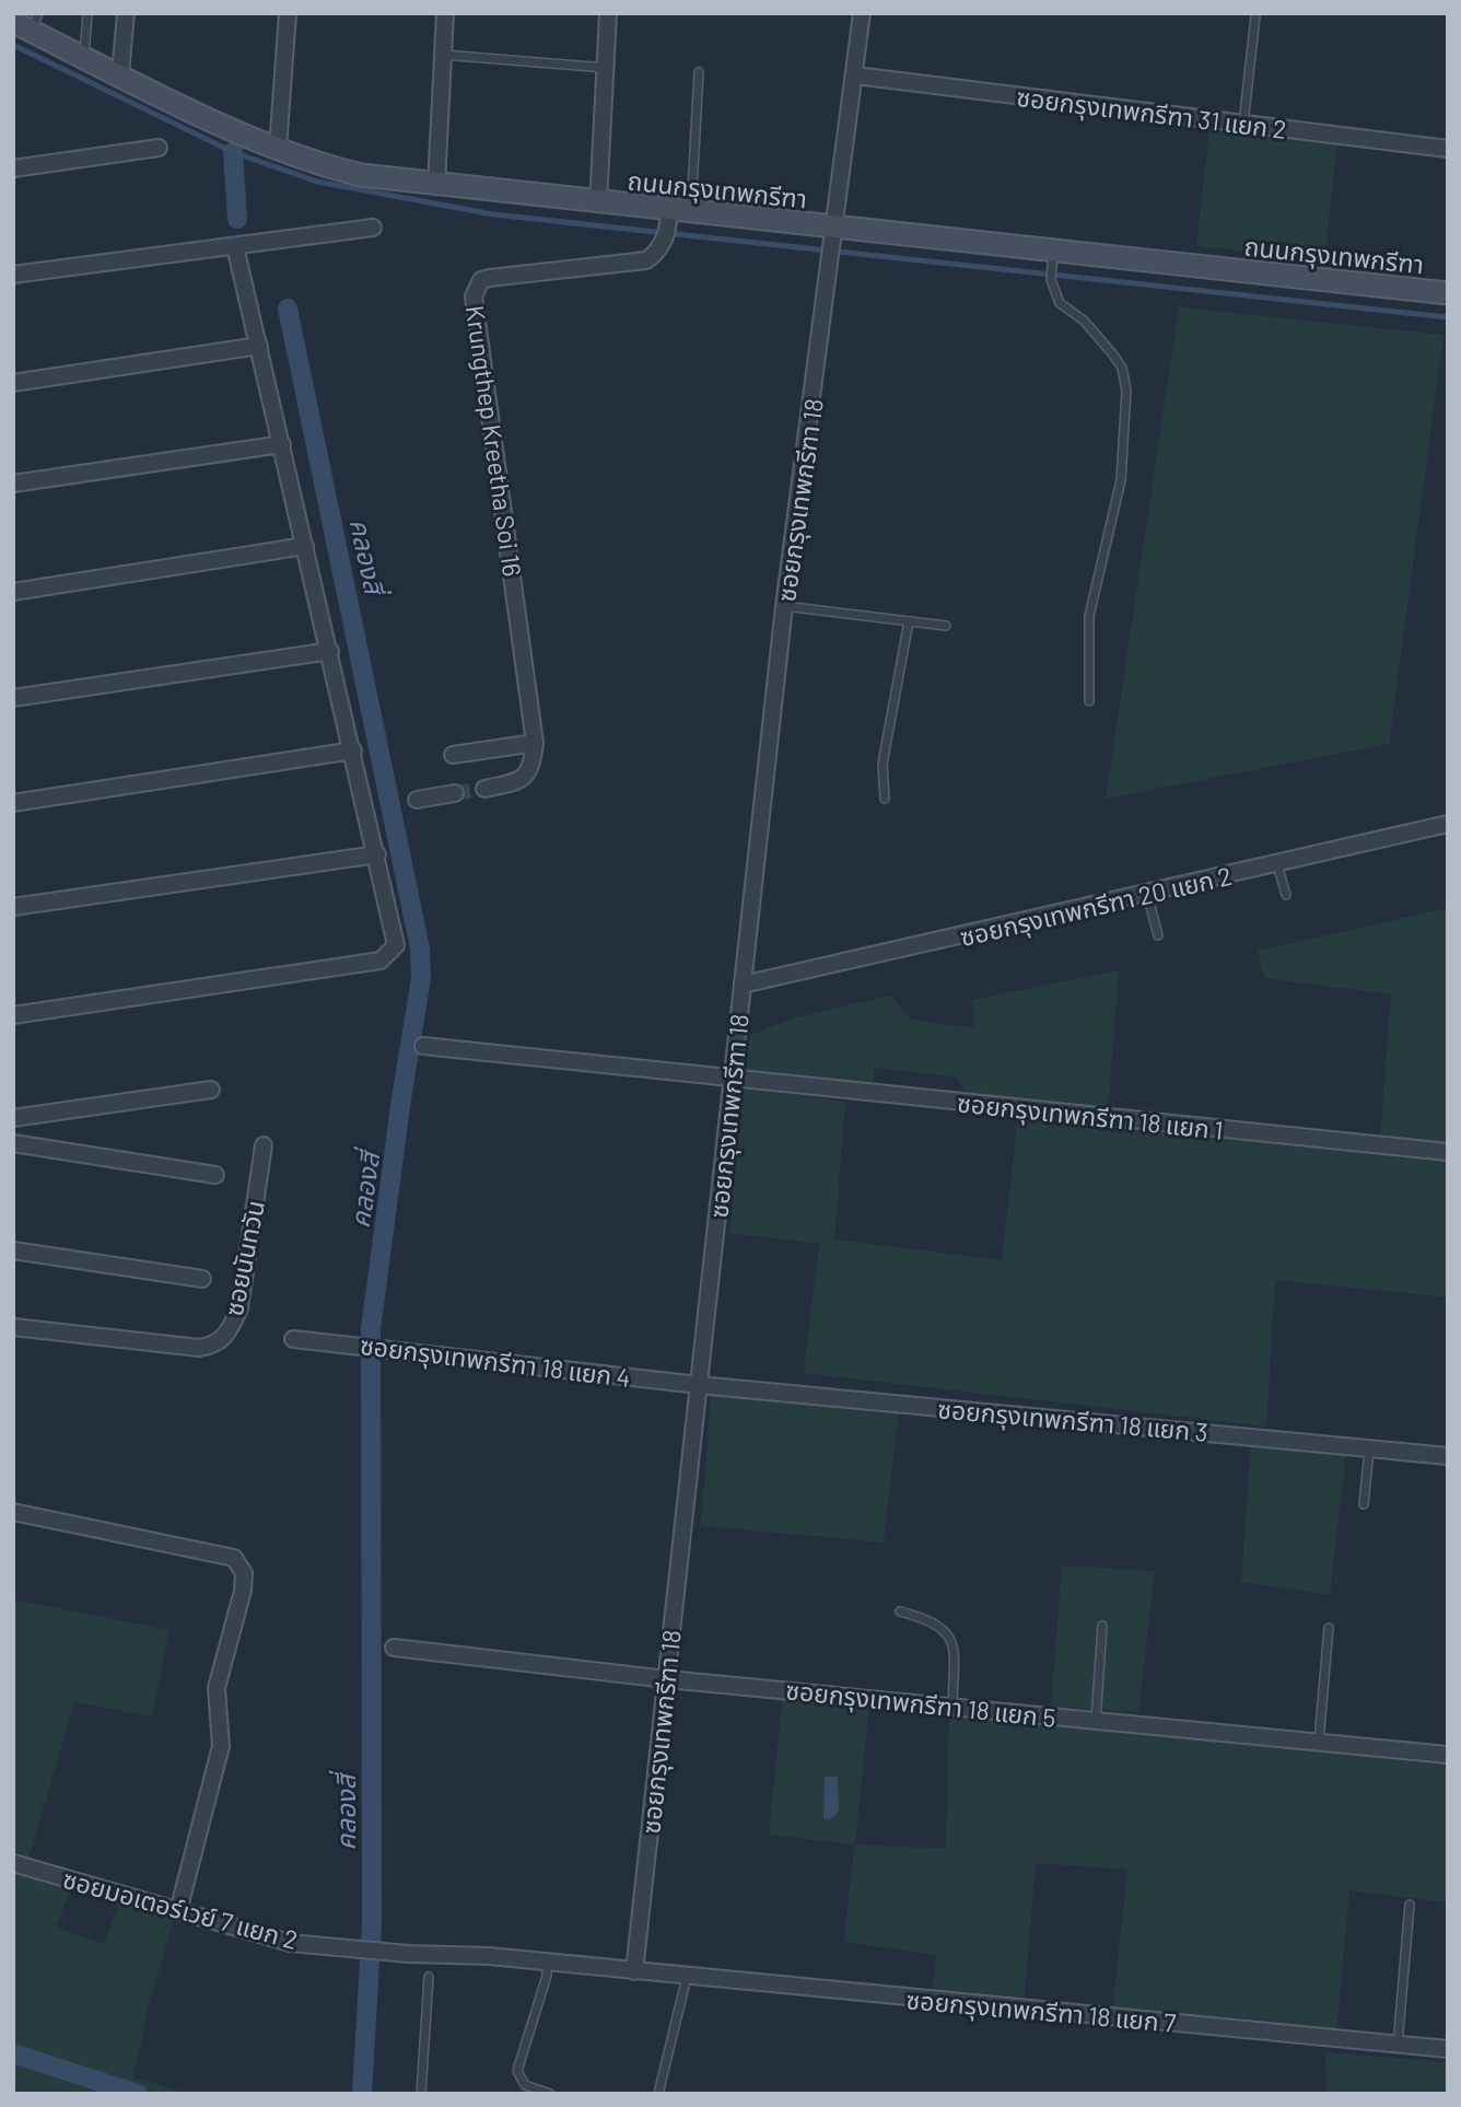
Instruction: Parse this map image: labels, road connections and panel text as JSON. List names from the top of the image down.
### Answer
{
  "streets": {
    "main road": ["ถนนกรุงเทพกรีฑา"],
    "street": [
      "ซอยกรุงเทพกรีฑา 31 แยก 2",
      "Krungthep Kreetha Soi 16",
      "ซอยกรุงเทพกรีฑา 18",
      "ซอยกรุงเทพกรีฑา 20 แยก 2",
      "ซอยกรุงเทพกรีฑา 18 แยก 1",
      "ซอยนันทวัน",
      "ซอยกรุงเทพกรีฑา 18 แยก 4",
      "ซอยกรุงเทพกรีฑา 18 แยก 3",
      "ซอยกรุงเทพกรีฑา 18 แยก 5",
      "ซอยมอเตอร์เวย์ 7 แยก 2",
      "ซอยกรุงเทพกรีฑา 18 แยก 7"
    ]
  },
  "crossings": [
    ["ซอยกรุงเทพกรีฑา 31 แยก 2", "ซอยกรุงเทพกรีฑา 18"],
    ["ถนนกรุงเทพกรีฑา", "Krungthep Kreetha Soi 16"],
    ["ถนนกรุงเทพกรีฑา", "ซอยกรุงเทพกรีฑา 18"],
    ["ซอยกรุงเทพกรีฑา 18", "ซอยกรุงเทพกรีฑา 20 แยก 2"],
    ["ซอยกรุงเทพกรีฑา 18", "ซอยกรุงเทพกรีฑา 18 แยก 1"],
    ["ซอยกรุงเทพกรีฑา 18", "ซอยกรุงเทพกรีฑา 18 แยก 4"],
    ["ซอยกรุงเทพกรีฑา 18", "ซอยกรุงเทพกรีฑา 18 แยก 3"],
    ["ซอยกรุงเทพกรีฑา 18", "ซอยกรุงเทพกรีฑา 18 แยก 5"],
    ["ซอยกรุงเทพกรีฑา 18", "ซอยกรุงเทพกรีฑา 18 แยก 7"],
    ["ซอยกรุงเทพกรีฑา 18 แยก 4", "ซอยกรุงเทพกรีฑา 18 แยก 3"],
    ["ซอยมอเตอร์เวย์ 7 แยก 2", "ซอยกรุงเทพกรีฑา 18 แยก 7"]
  ],
  "water": ["คลองสี่"]
}
